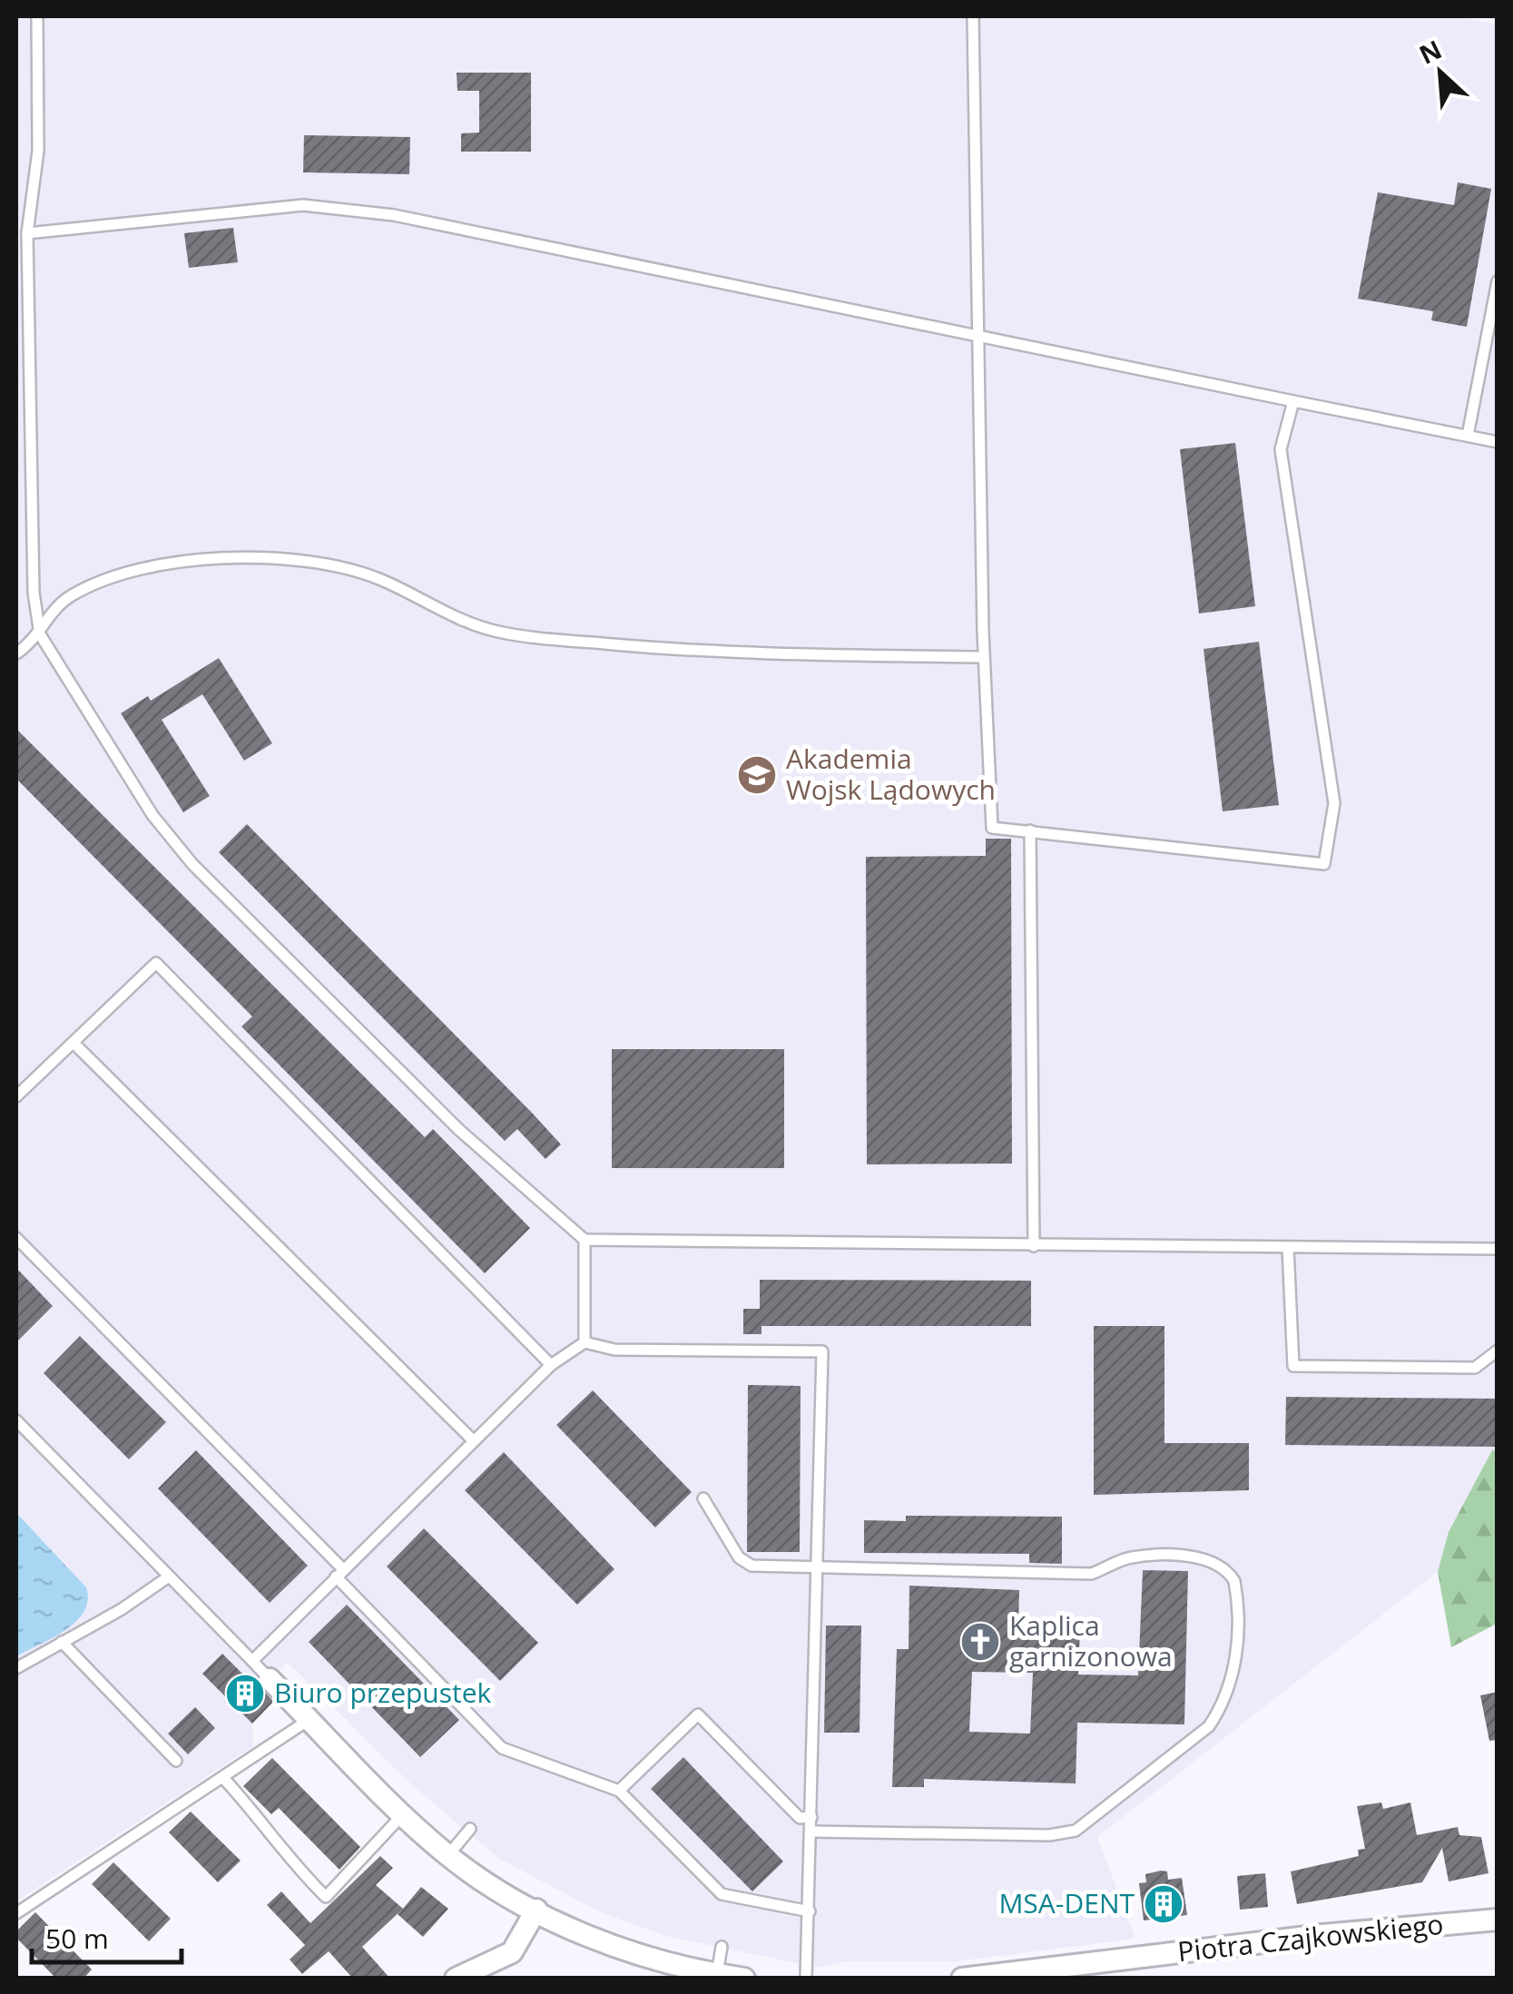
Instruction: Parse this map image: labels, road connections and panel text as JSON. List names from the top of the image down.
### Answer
{
  "streets": {
    "street": ["Piotra Czajkowskiego"]
  },
  "places": {
    "school or university": ["Akademia Wojsk Lądowych"],
    "church": ["Kaplica garnizonowa"],
    "building": ["Biuro przepustek", "MSA-DENT"]
  },
  "scale_bar": "50 m",
  "north": "top left"
}
